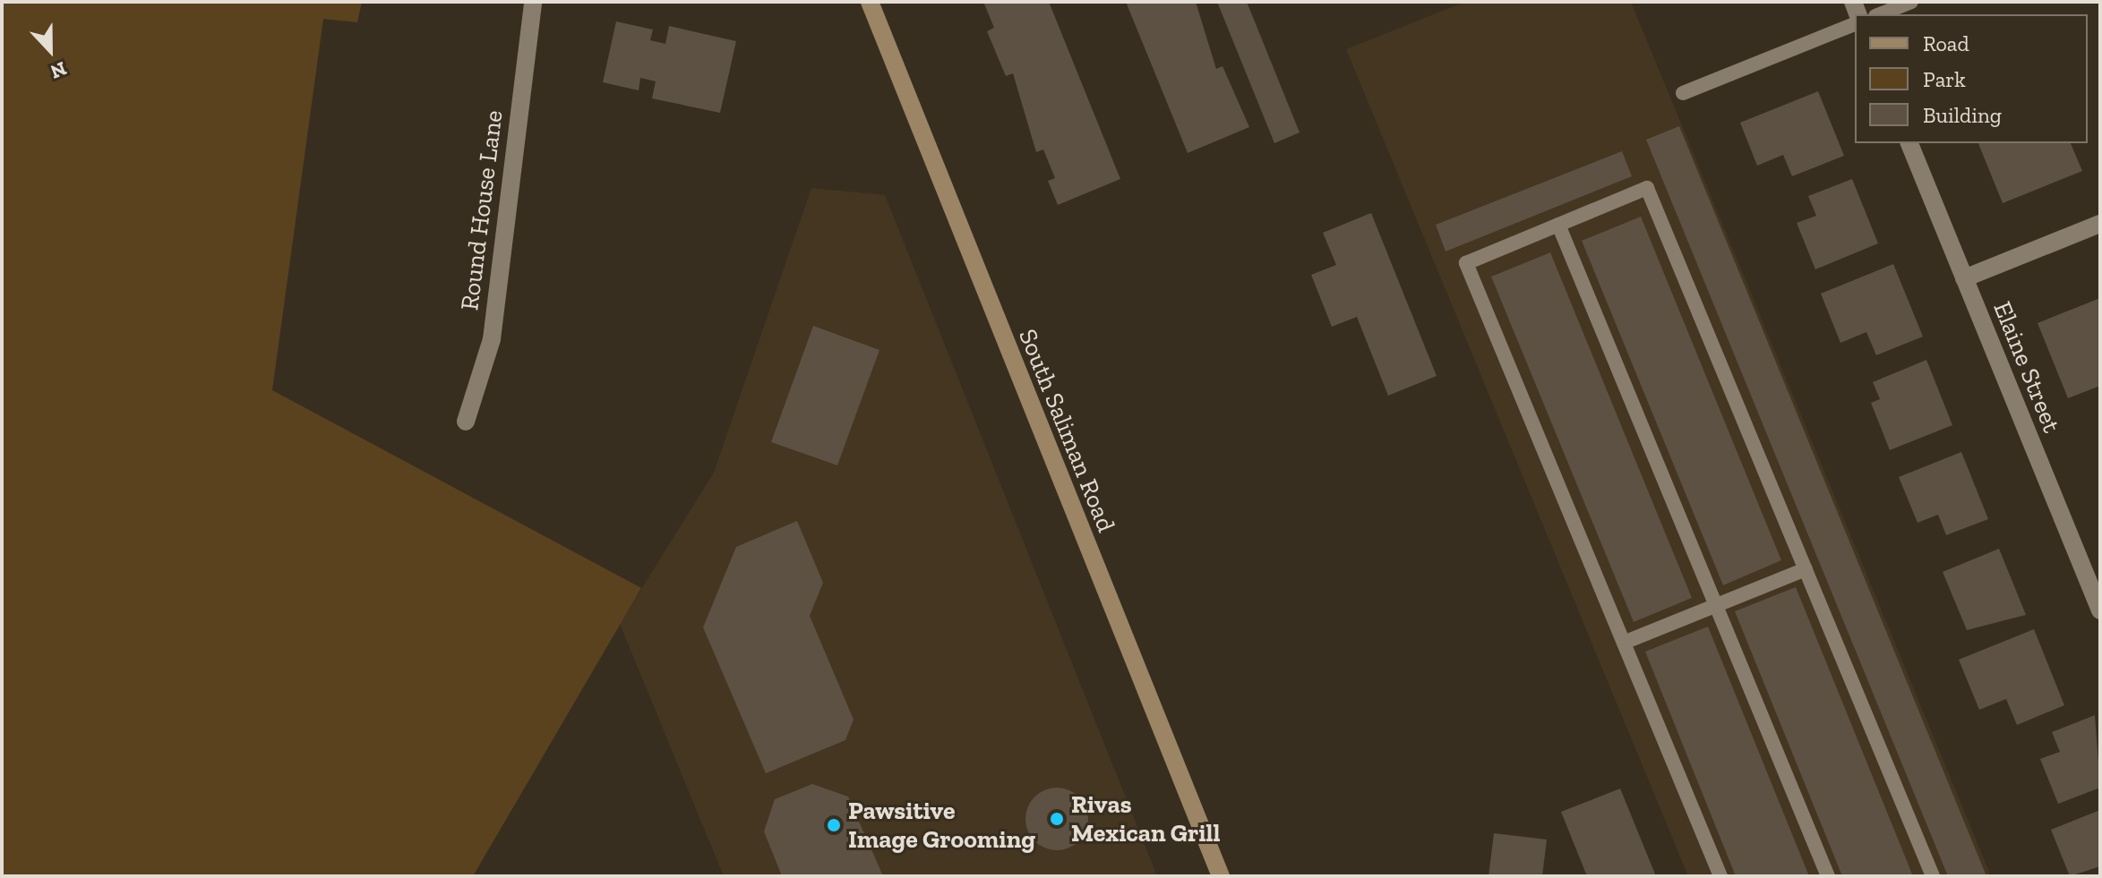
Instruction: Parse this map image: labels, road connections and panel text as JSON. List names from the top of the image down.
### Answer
{
  "streets": {
    "main road": ["South Saliman Road"],
    "street": ["Round House Lane", "Elaine Street"]
  },
  "places": ["Rivas Mexican Grill", "Pawsitive Image Grooming"],
  "legend": ["Road", "Park", "Building"],
  "north": "bottom"
}
